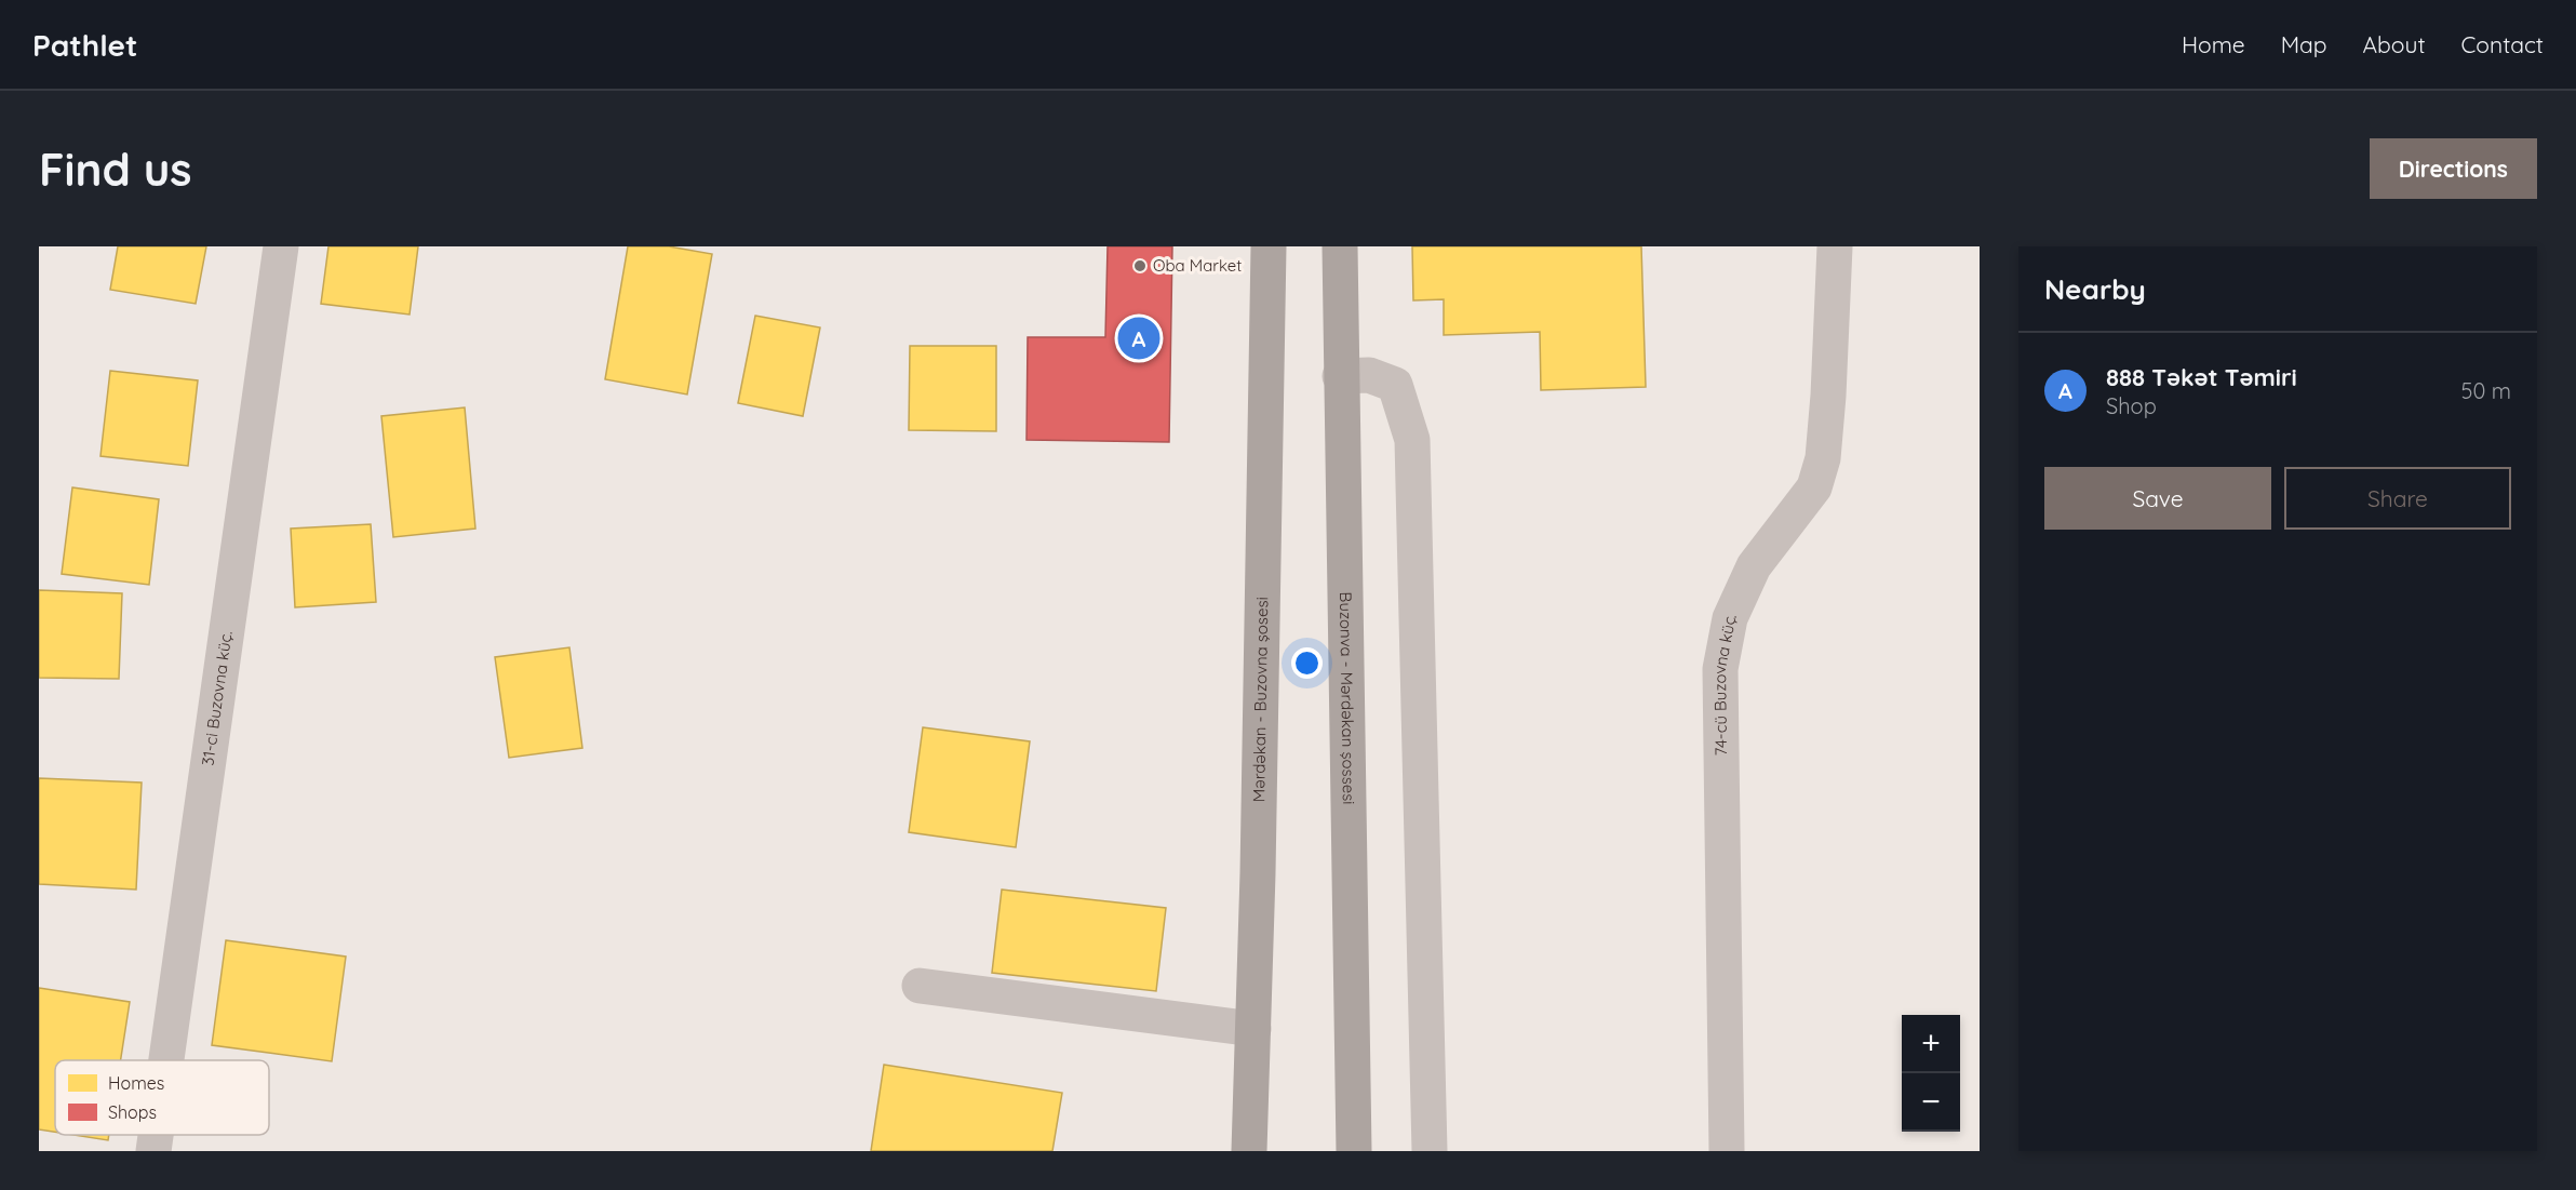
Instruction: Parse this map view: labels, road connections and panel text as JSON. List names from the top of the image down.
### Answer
{
  "streets": {
    "main road": ["Mərdəkan - Buzovna şosesi", "Buzonva - Mərdəkan şossesi"],
    "street": ["74-cü Buzovna küç.", "31-ci Buzovna küç."]
  },
  "places": ["Oba Market"],
  "legend": ["Homes", "Shops"],
  "page": {
    "header": "Pathlet",
    "nav": [
      "Home",
      "Map",
      "About",
      "Contact"
    ],
    "buttons": [
      "Directions",
      ["Save", "Share"]
    ],
    "title": "Find us",
    "heading": "Nearby",
    "pins": "A",
    "list": [
      {
        "mark": "A",
        "name": "888 Təkət Təmiri",
        "note": "Shop",
        "value": "50 m"
      }
    ],
    "map_buttons": ["+", "−"]
  }
}
